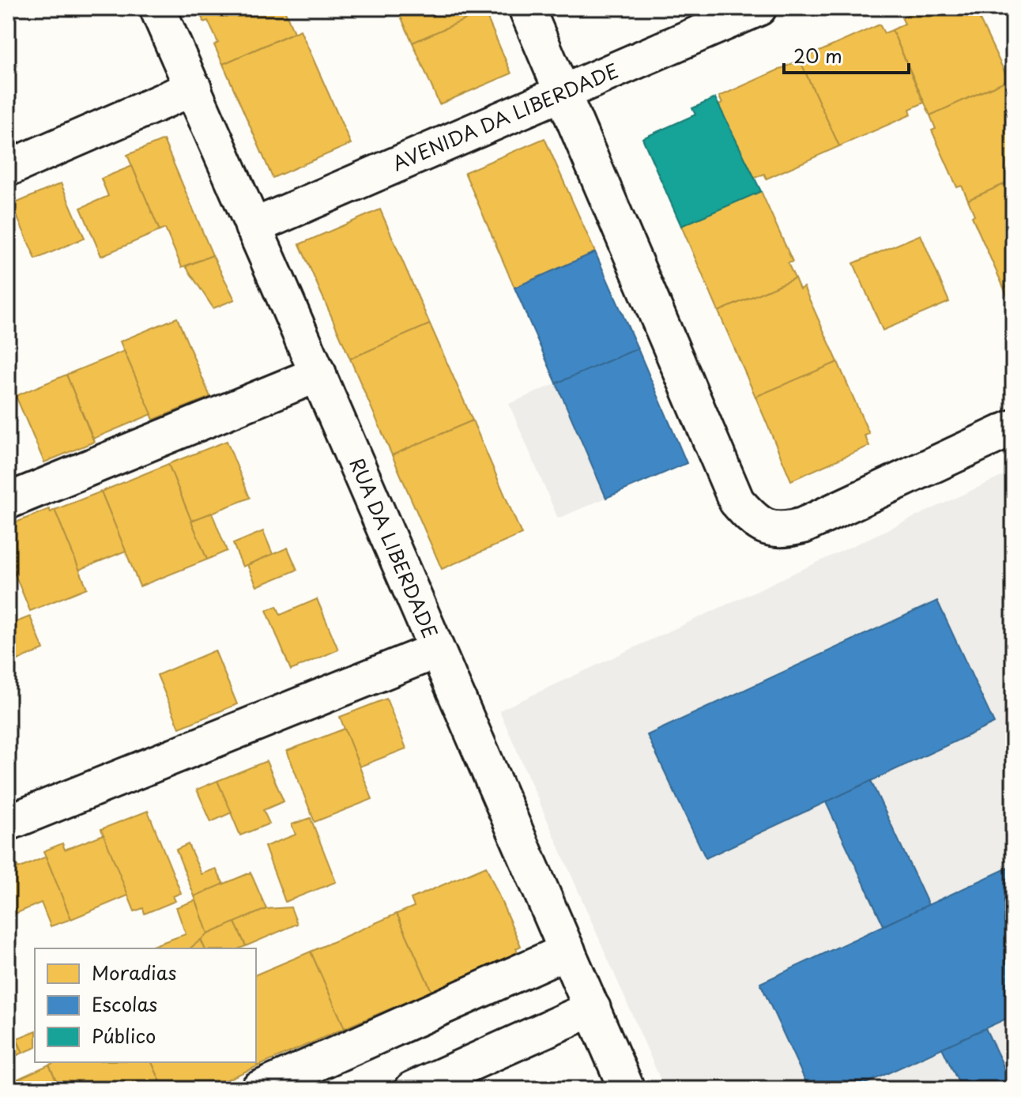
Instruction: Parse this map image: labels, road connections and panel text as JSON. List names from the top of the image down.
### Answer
{
  "streets": {
    "street": ["AVENIDA DA LIBERDADE", "RUA DA LIBERDADE"]
  },
  "crossings": [
    ["AVENIDA DA LIBERDADE", "RUA DA LIBERDADE"]
  ],
  "legend": ["Moradias", "Escolas", "Público"],
  "scale_bar": "20 m"
}
